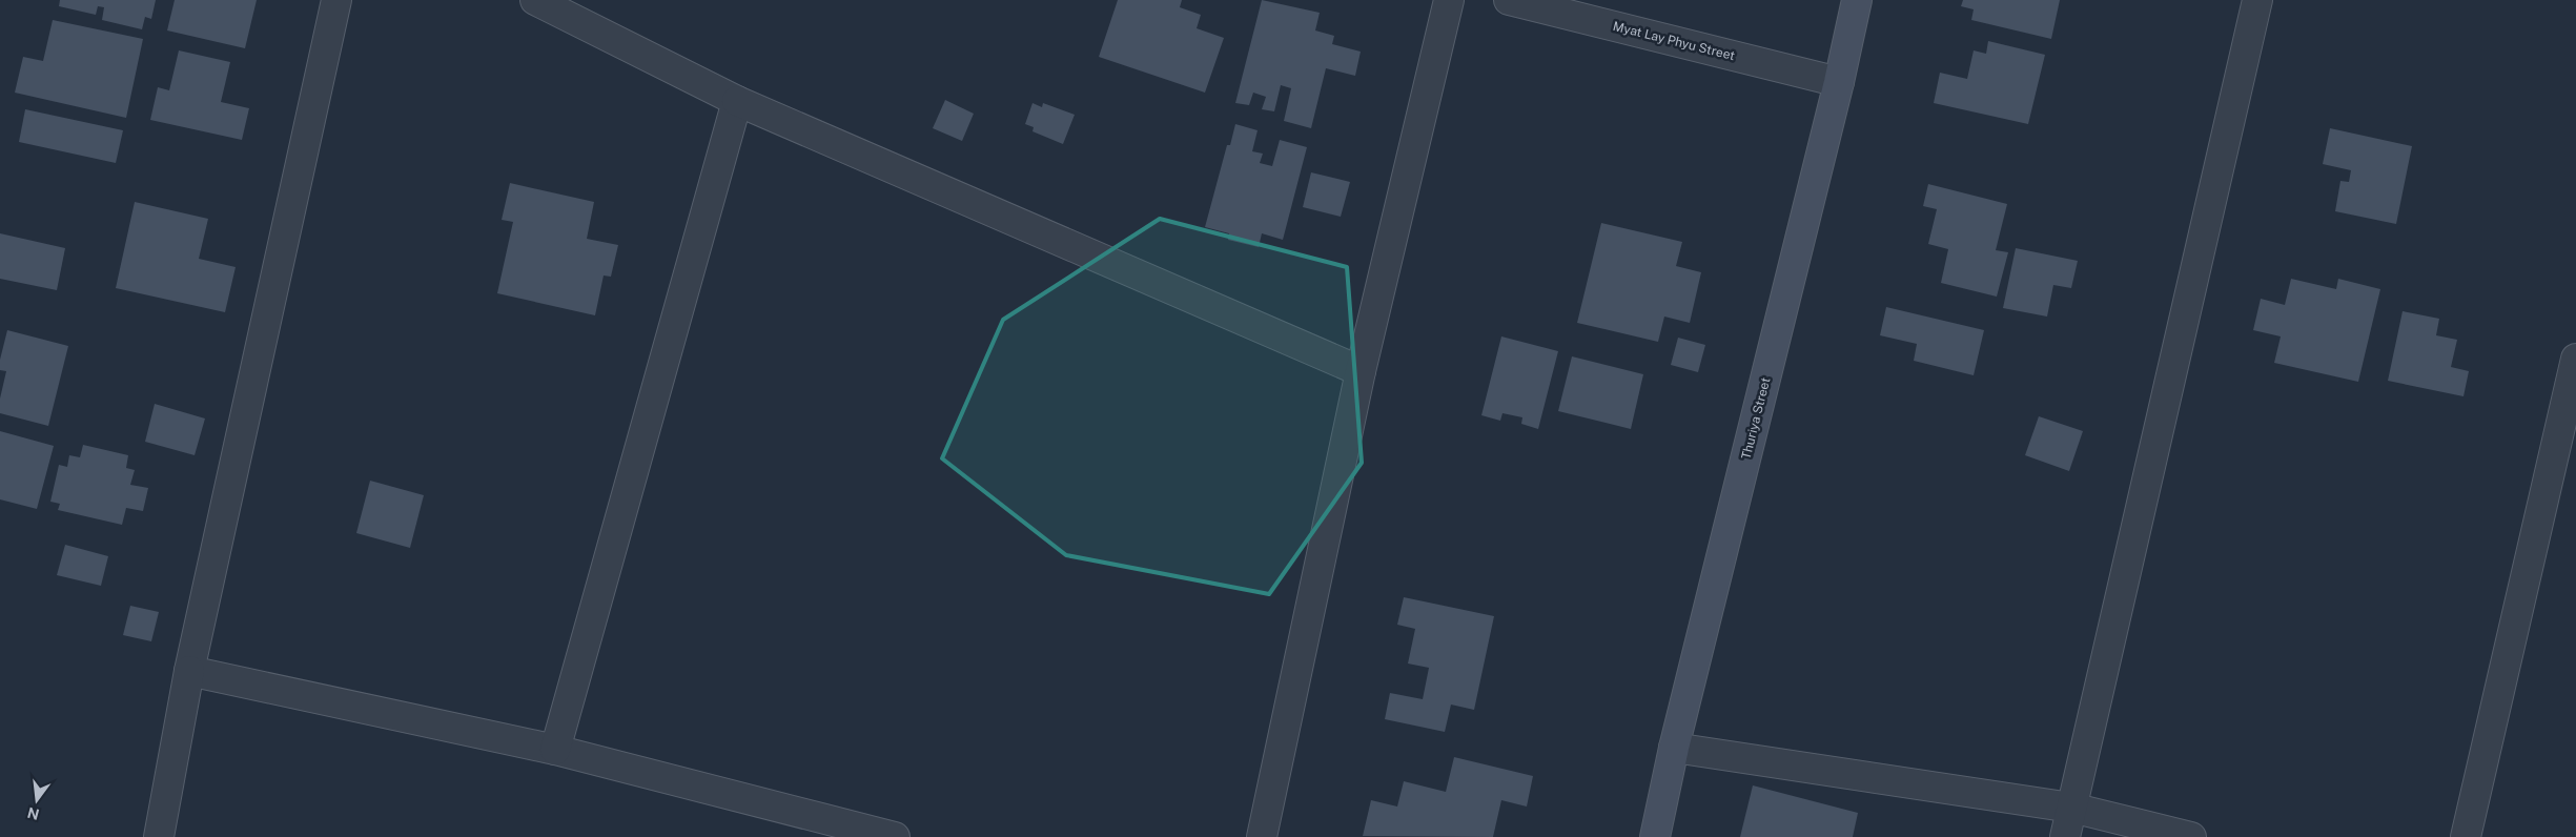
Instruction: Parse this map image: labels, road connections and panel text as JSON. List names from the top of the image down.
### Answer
{
  "streets": {
    "street": ["Myat Lay Phyu Street", "Thuriya Street"]
  },
  "crossings": [
    ["Myat Lay Phyu Street", "Thuriya Street"]
  ],
  "north": "bottom"
}
